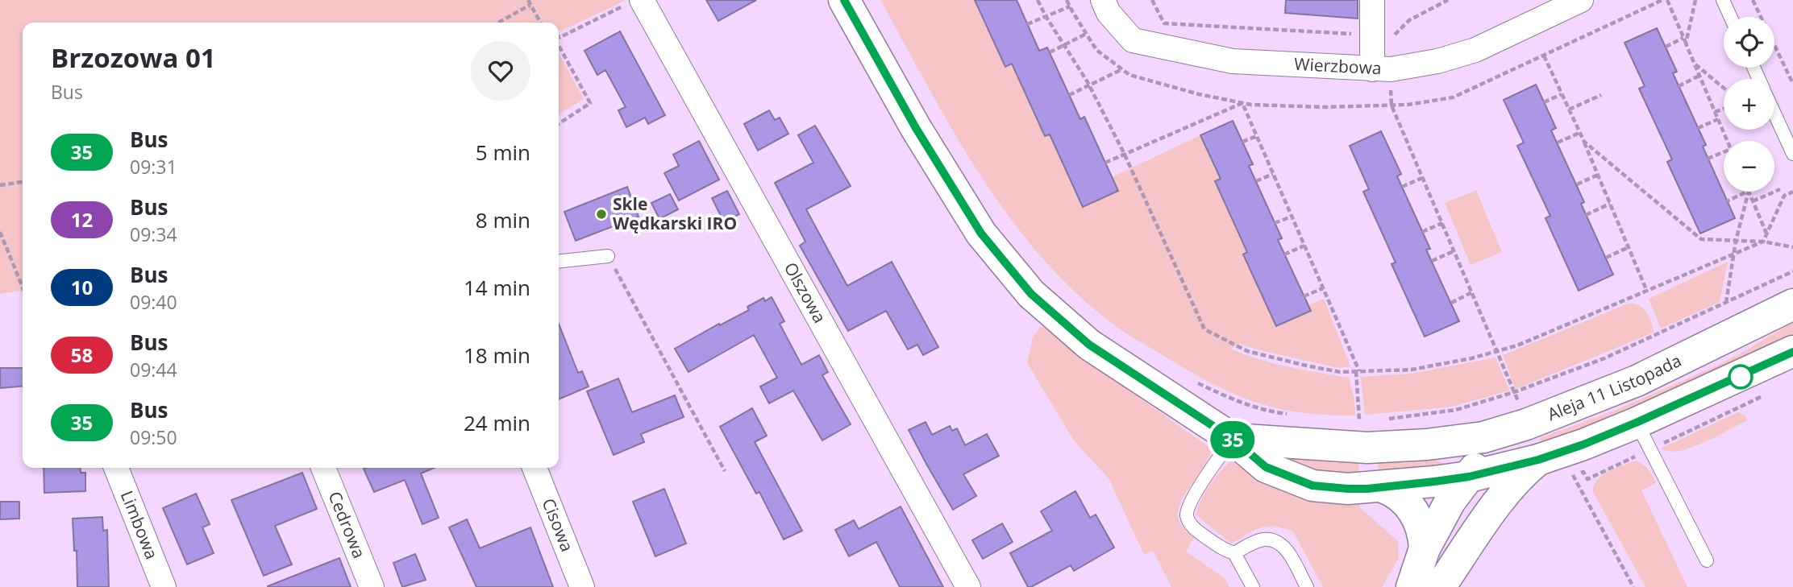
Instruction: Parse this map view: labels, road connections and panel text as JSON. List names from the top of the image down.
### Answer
{
  "streets": {
    "street": [
      "Wierzbowa",
      "Olszowa",
      "Aleja 11 Listopada",
      "Limbowa",
      "Cedrowa",
      "Cisowa"
    ]
  },
  "places": ["Skle Wędkarski IRO"],
  "lines": ["bus line 35"],
  "page": {
    "on_map": "35",
    "map_buttons": ["+", "−"],
    "heading": ["Brzozowa 01", "Bus"],
    "list": [
      {
        "mark": "35",
        "name": "Bus",
        "note": "09:31",
        "value": "5 min"
      },
      {
        "mark": "12",
        "name": "Bus",
        "note": "09:34",
        "value": "8 min"
      },
      {
        "mark": "10",
        "name": "Bus",
        "note": "09:40",
        "value": "14 min"
      },
      {
        "mark": "58",
        "name": "Bus",
        "note": "09:44",
        "value": "18 min"
      },
      {
        "mark": "35",
        "name": "Bus",
        "note": "09:50",
        "value": "24 min"
      }
    ]
  }
}
